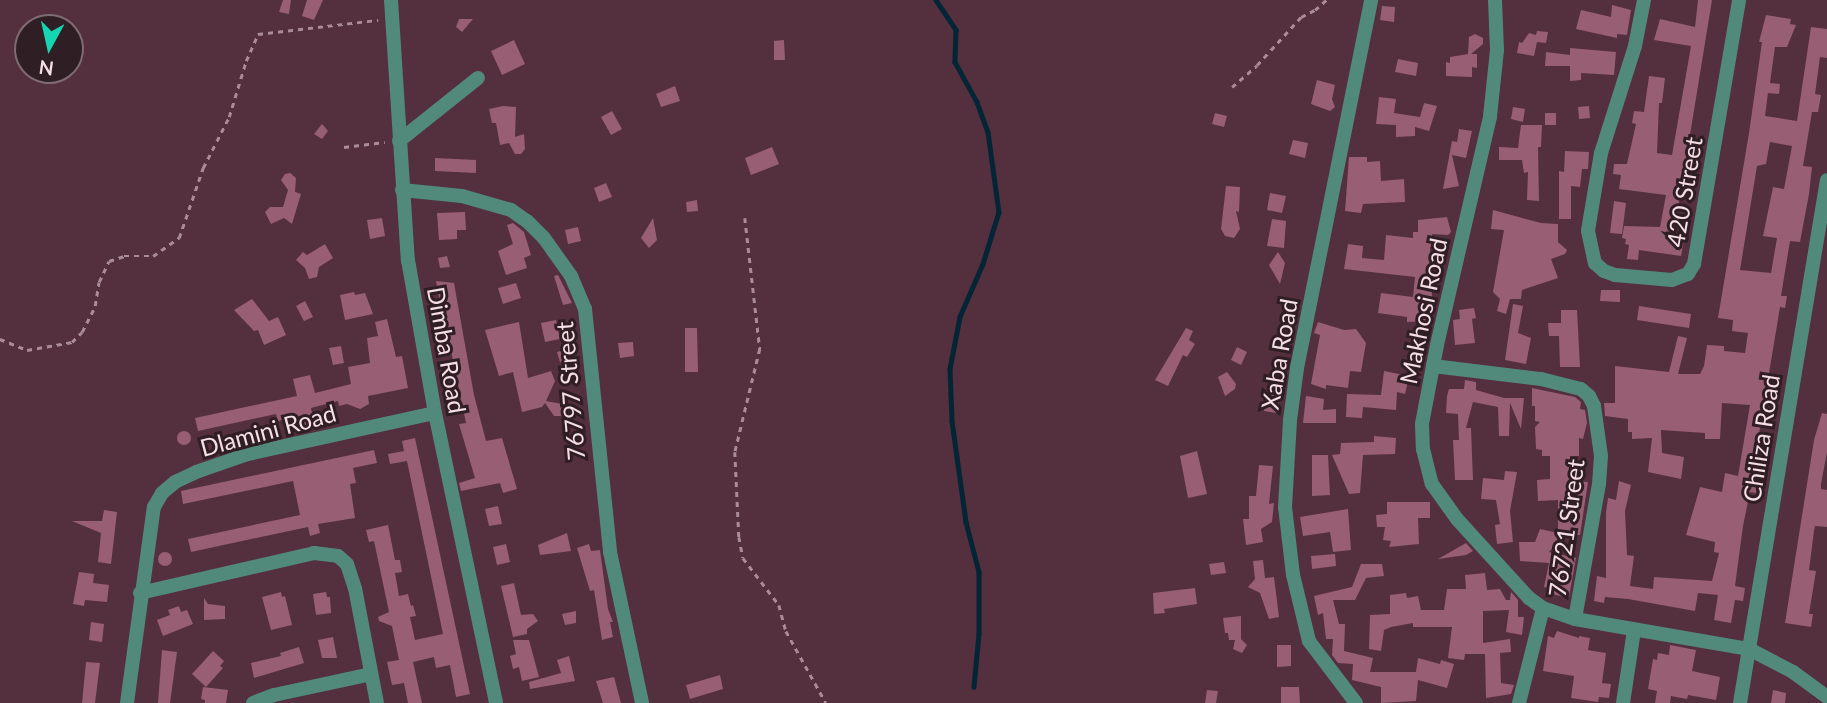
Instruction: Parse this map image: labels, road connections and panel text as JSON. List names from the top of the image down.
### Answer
{
  "streets": {
    "street": [
      "420 Street",
      "Makhosi Road",
      "Dimba Road",
      "Xaba Road",
      "76797 Street",
      "Dlamini Road",
      "Chiliza Road",
      "76721 Street"
    ]
  },
  "crossings": [
    ["Makhosi Road", "Chiliza Road"],
    ["Makhosi Road", "76721 Street"],
    ["Dimba Road", "76797 Street"],
    ["Dimba Road", "Dlamini Road"]
  ],
  "north": "bottom"
}
